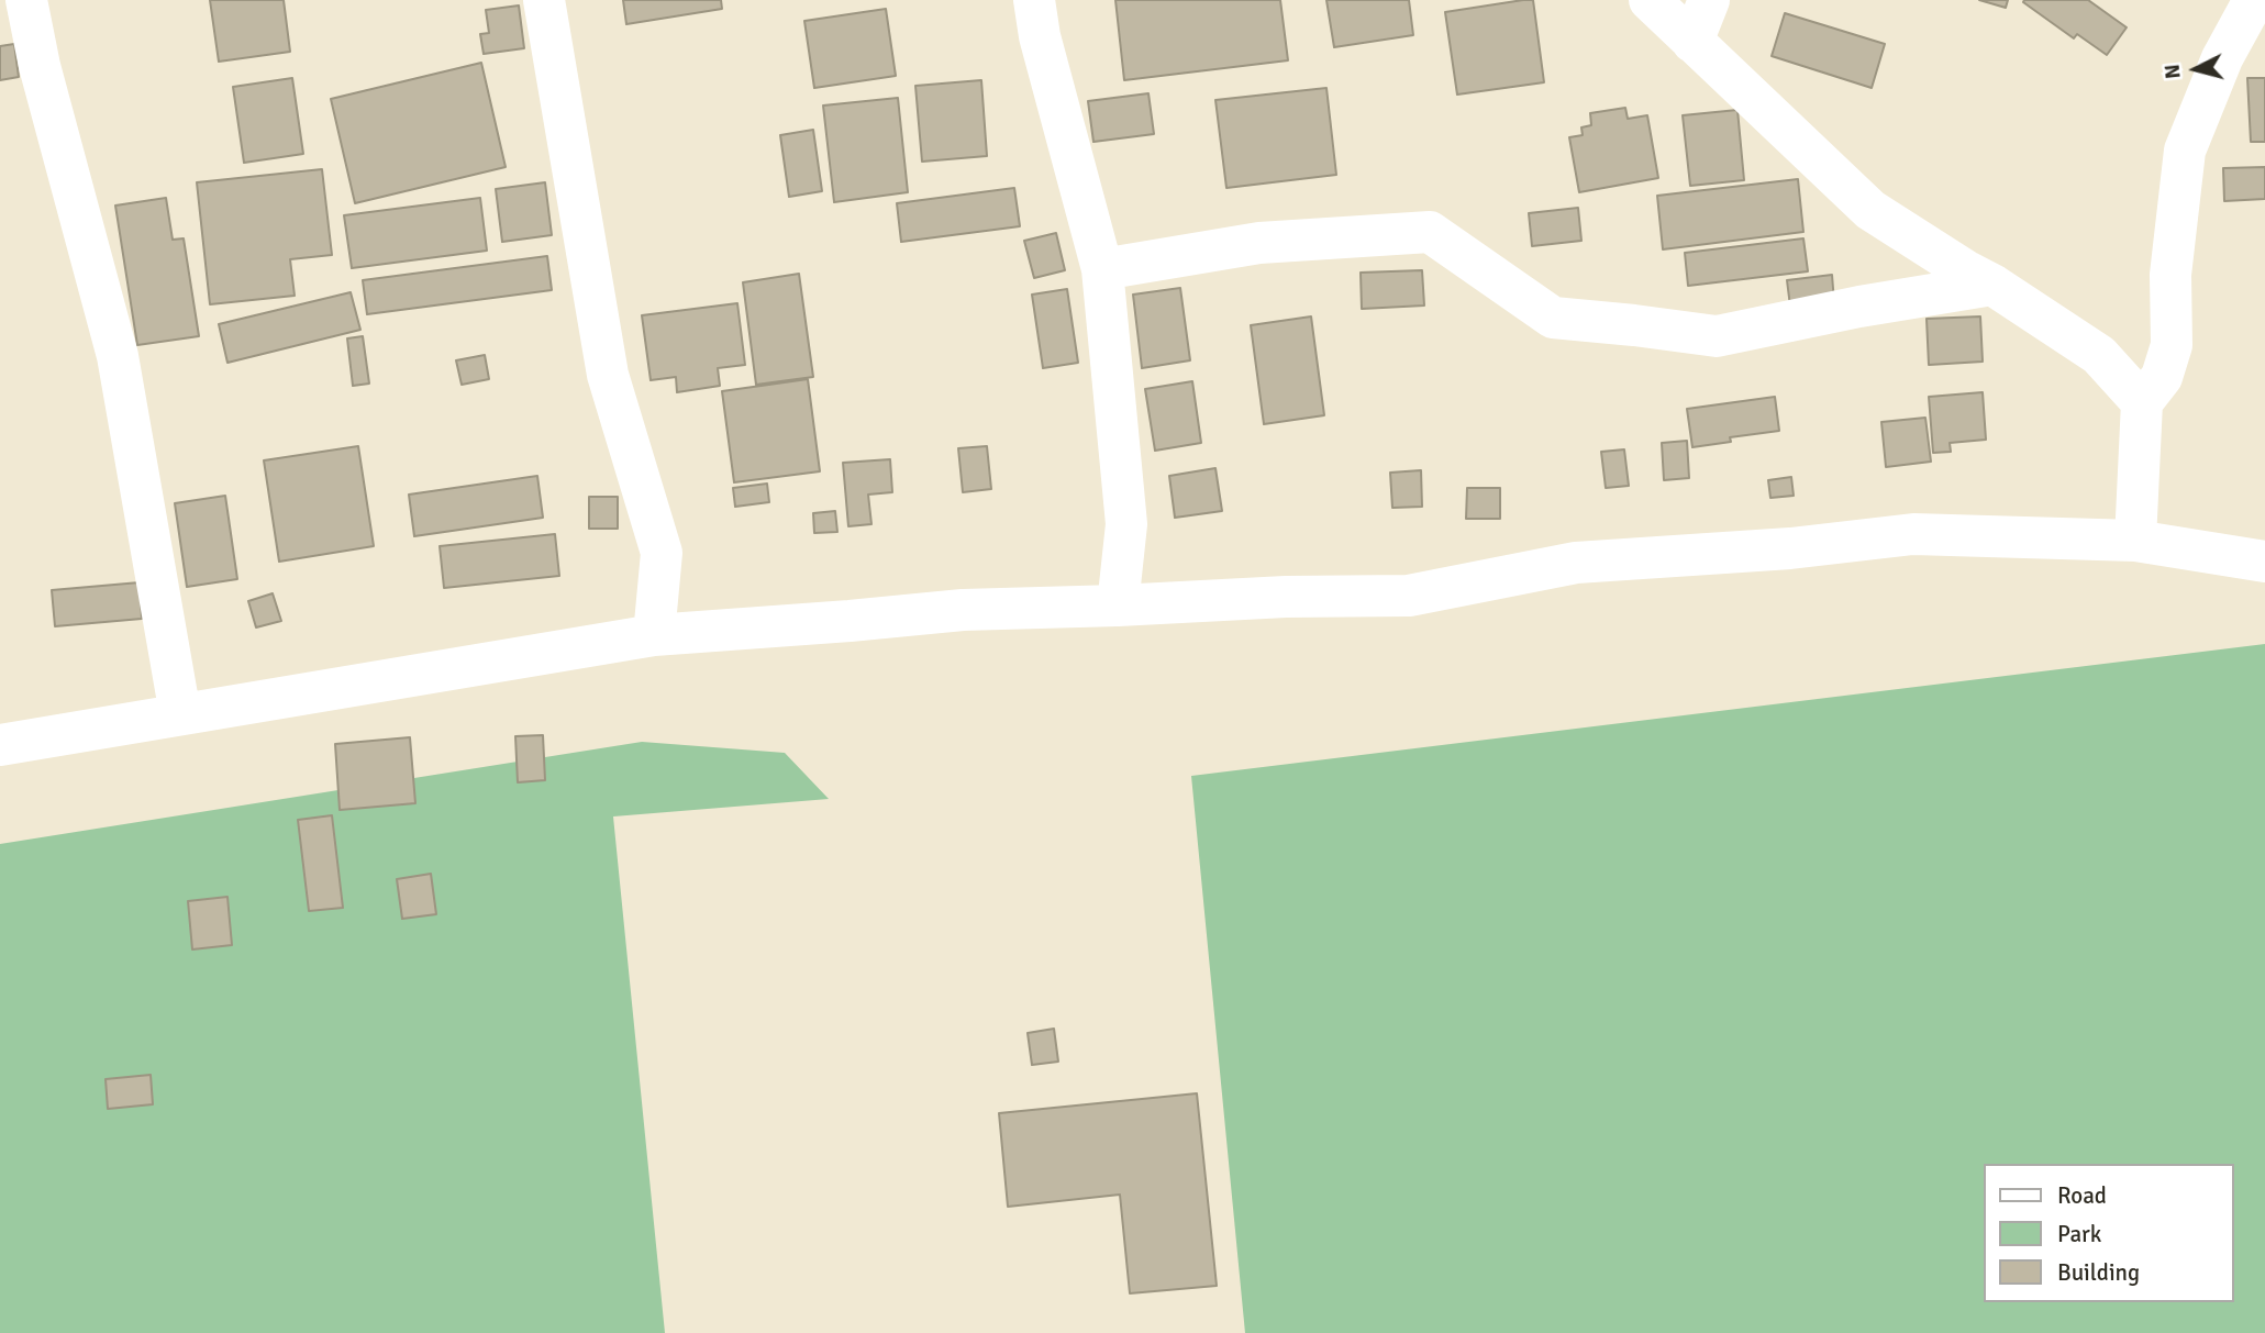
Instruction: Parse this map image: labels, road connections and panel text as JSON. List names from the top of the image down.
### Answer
{
  "legend": ["Road", "Park", "Building"],
  "north": "left"
}
